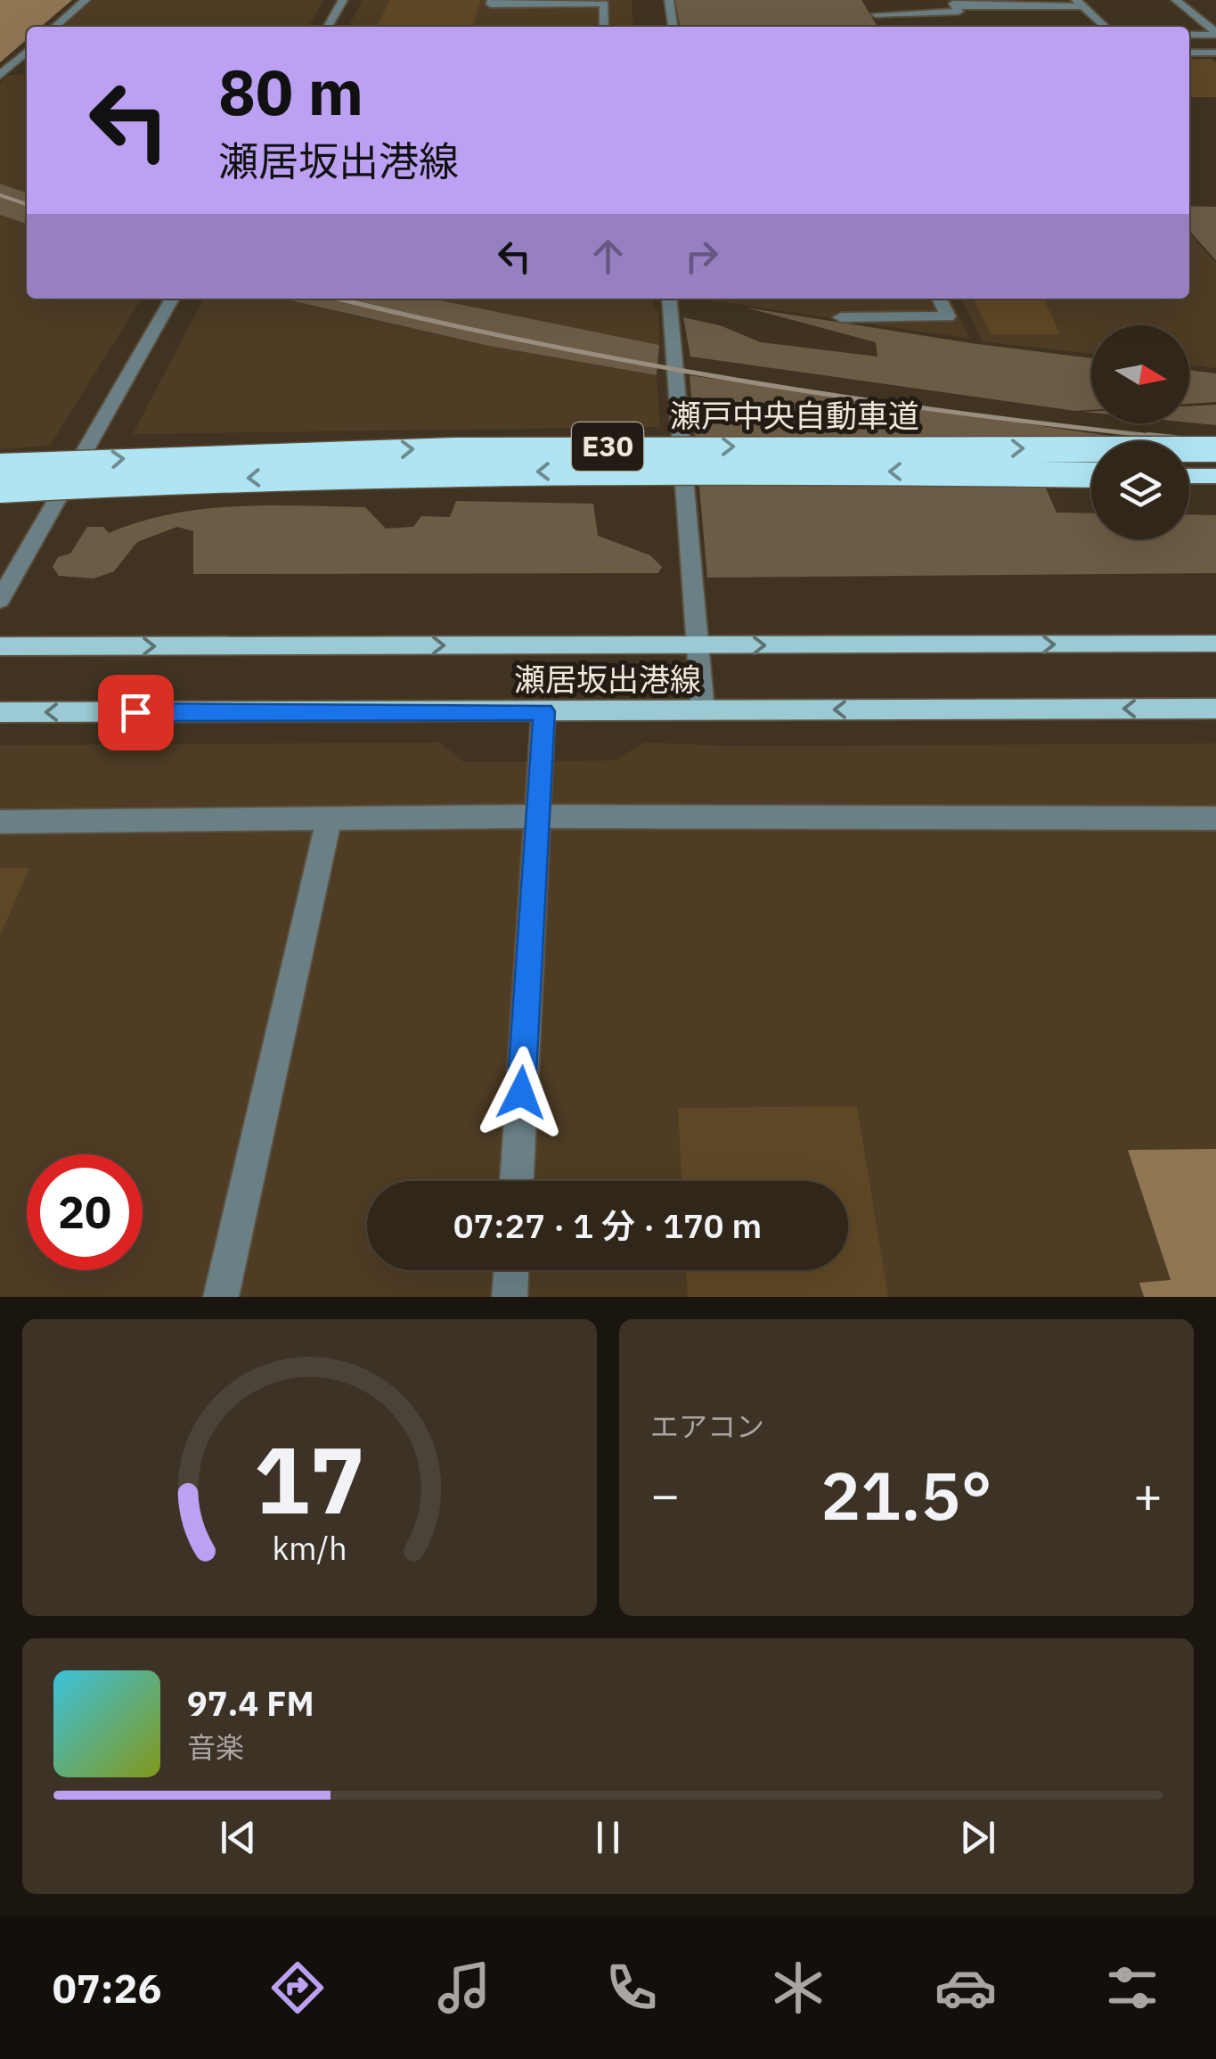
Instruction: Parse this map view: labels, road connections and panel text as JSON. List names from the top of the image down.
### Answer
{
  "streets": {
    "highway": ["瀬戸中央自動車道", "E30"],
    "main road": ["瀬居坂出港線"]
  },
  "north": "right",
  "page": {
    "turn": ["80 m", "瀬居坂出港線"],
    "limit": "20",
    "trip": "07:27 · 1 分 · 170 m",
    "tile": "エアコン",
    "heat": ["−", "21.5°", "+"],
    "song": ["97.4 FM", "音楽"],
    "tabs": "07:26",
    "gauge": ["17", "km/h"]
  }
}
